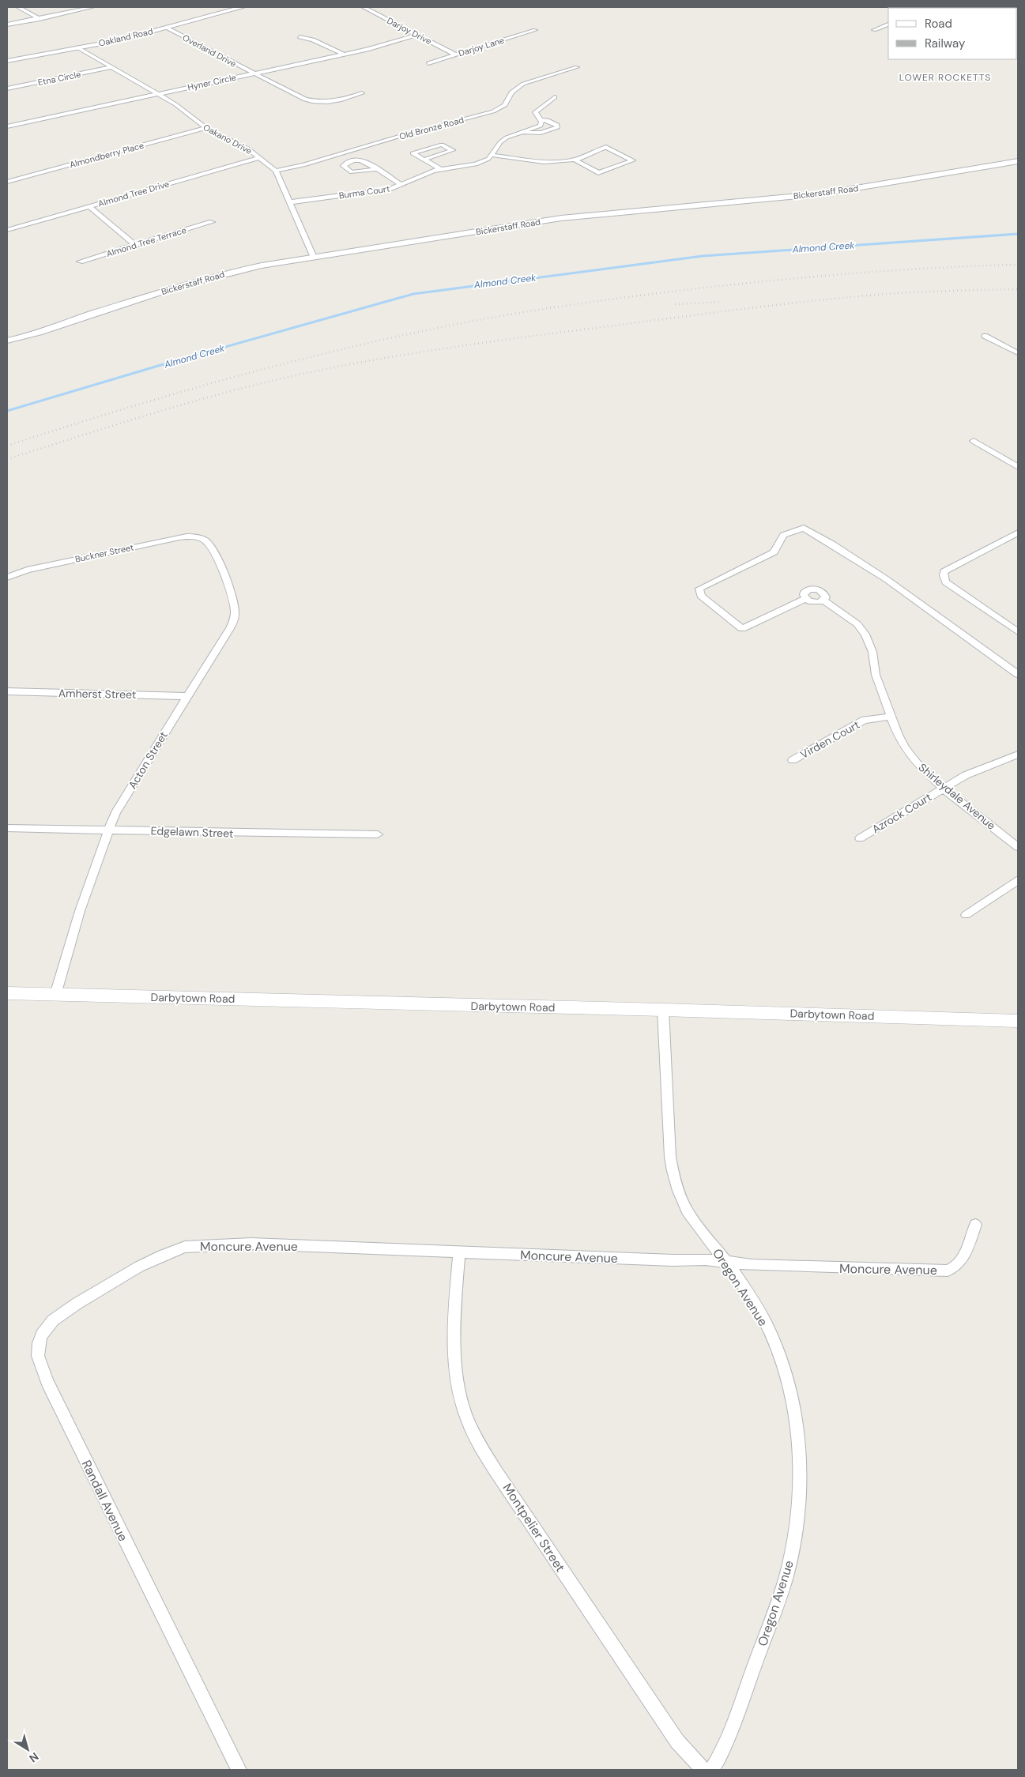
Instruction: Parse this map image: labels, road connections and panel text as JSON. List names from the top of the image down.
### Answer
{
  "streets": {
    "main road": ["Darbytown Road"],
    "street": [
      "Darjoy Drive",
      "Oakland Road",
      "Darjoy Lane",
      "Overland Drive",
      "Etna Circle",
      "Hyner Circle",
      "Old Bronze Road",
      "Oakano Drive",
      "Almondberry Place",
      "Burma Court",
      "Bickerstaff Road",
      "Almond Tree Drive",
      "Almond Tree Terrace",
      "Buckner Street",
      "Amherst Street",
      "Virden Court",
      "Acton Street",
      "Shirleydale Avenue",
      "Azrock Court",
      "Edgelawn Street",
      "Moncure Avenue",
      "Oregon Avenue",
      "Randall Avenue",
      "Montpelier Street"
    ]
  },
  "crossings": [
    ["Darjoy Drive", "Darjoy Lane"],
    ["Darjoy Drive", "Hyner Circle"],
    ["Oakland Road", "Overland Drive"],
    ["Oakland Road", "Oakano Drive"],
    ["Overland Drive", "Hyner Circle"],
    ["Etna Circle", "Oakano Drive"],
    ["Hyner Circle", "Oakano Drive"],
    ["Old Bronze Road", "Oakano Drive"],
    ["Oakano Drive", "Almondberry Place"],
    ["Oakano Drive", "Burma Court"],
    ["Oakano Drive", "Bickerstaff Road"],
    ["Oakano Drive", "Almond Tree Drive"],
    ["Buckner Street", "Acton Street"],
    ["Amherst Street", "Acton Street"],
    ["Virden Court", "Shirleydale Avenue"],
    ["Acton Street", "Edgelawn Street"],
    ["Acton Street", "Darbytown Road"],
    ["Shirleydale Avenue", "Azrock Court"],
    ["Darbytown Road", "Oregon Avenue"],
    ["Moncure Avenue", "Oregon Avenue"],
    ["Moncure Avenue", "Randall Avenue"],
    ["Moncure Avenue", "Montpelier Street"]
  ],
  "districts": ["LOWER ROCKETTS"],
  "water": ["Almond Creek"],
  "legend": ["Road", "Railway"],
  "north": "bottom right"
}
